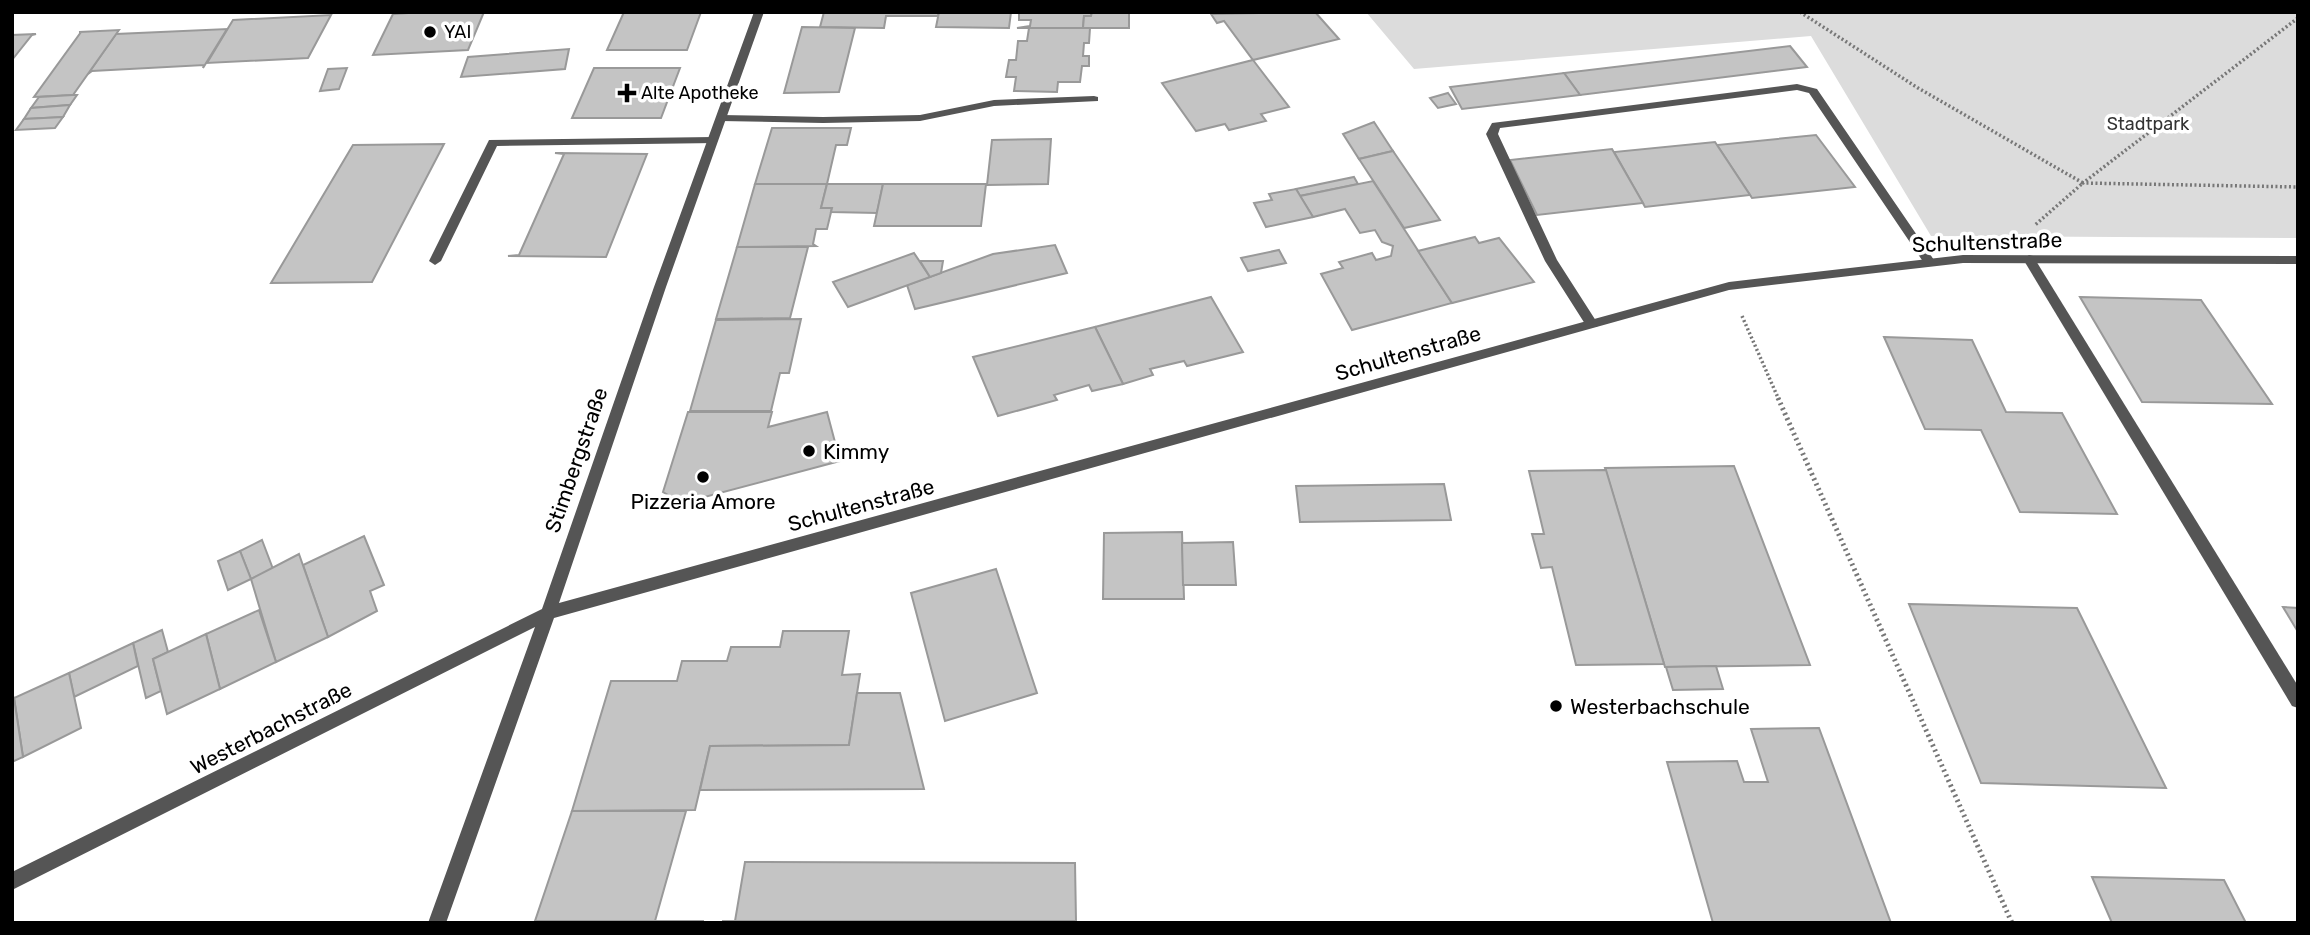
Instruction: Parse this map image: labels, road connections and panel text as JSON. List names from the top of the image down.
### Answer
{
  "streets": {
    "street": ["Schultenstraße", "Stimbergstraße", "Westerbachstraße"]
  },
  "crossings": [
    ["Schultenstraße", "Stimbergstraße"],
    ["Schultenstraße", "Westerbachstraße"],
    ["Stimbergstraße", "Westerbachstraße"]
  ],
  "parks": ["Stadtpark"],
  "places": {
    "other": [
      "YAI",
      "Kimmy",
      "Pizzeria Amore",
      "Westerbachschule"
    ],
    "health": ["Alte Apotheke"]
  }
}
